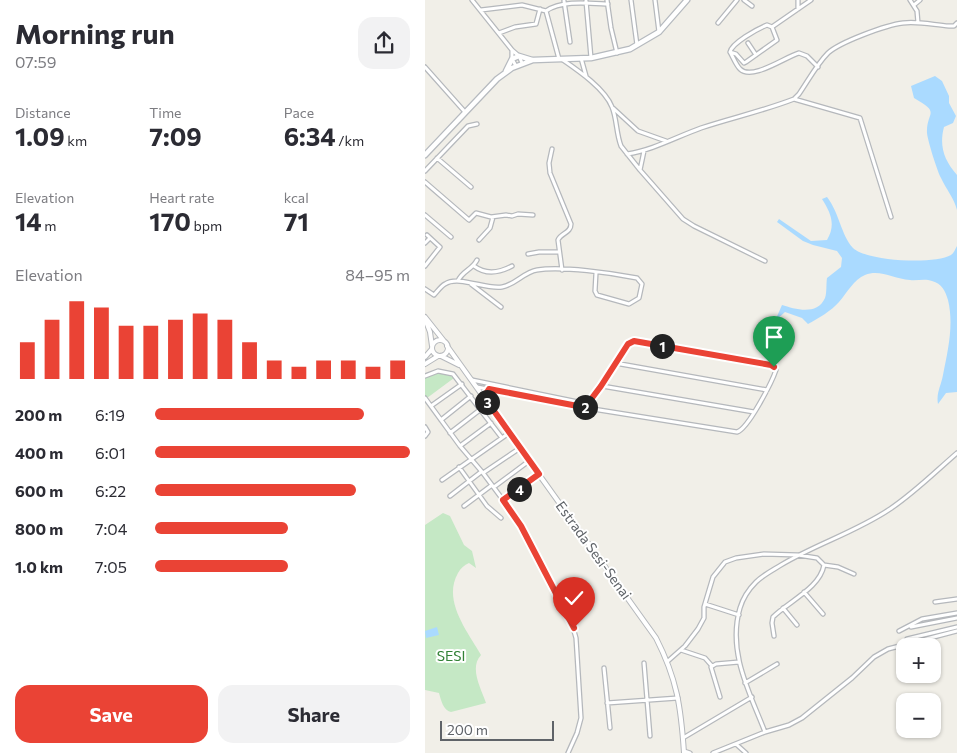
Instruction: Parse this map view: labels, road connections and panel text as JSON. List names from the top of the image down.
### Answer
{
  "streets": {
    "street": ["Estrada Sesi-Senai"]
  },
  "parks": ["SESI"],
  "scale_bar": "200 m",
  "page": {
    "heading": ["Morning run", "07:59"],
    "stats": [
      ["Distance", "1.09 km"],
      ["Time", "7:09"],
      ["Pace", "6:34 /km"],
      ["Elevation", "14 m"],
      ["Heart rate", "170 bpm"],
      ["kcal", "71"]
    ],
    "chart": ["Elevation", "84–95 m"],
    "pins": [
      "1",
      "3",
      "2",
      "4"
    ],
    "list": [
      {
        "name": "200 m",
        "note": "6:19"
      },
      {
        "name": "400 m",
        "note": "6:01"
      },
      {
        "name": "600 m",
        "note": "6:22"
      },
      {
        "name": "800 m",
        "note": "7:04"
      },
      {
        "name": "1.0 km",
        "note": "7:05"
      }
    ],
    "map_buttons": ["+", "−"],
    "buttons": ["Save", "Share"],
    "scale": "200 m"
  }
}
